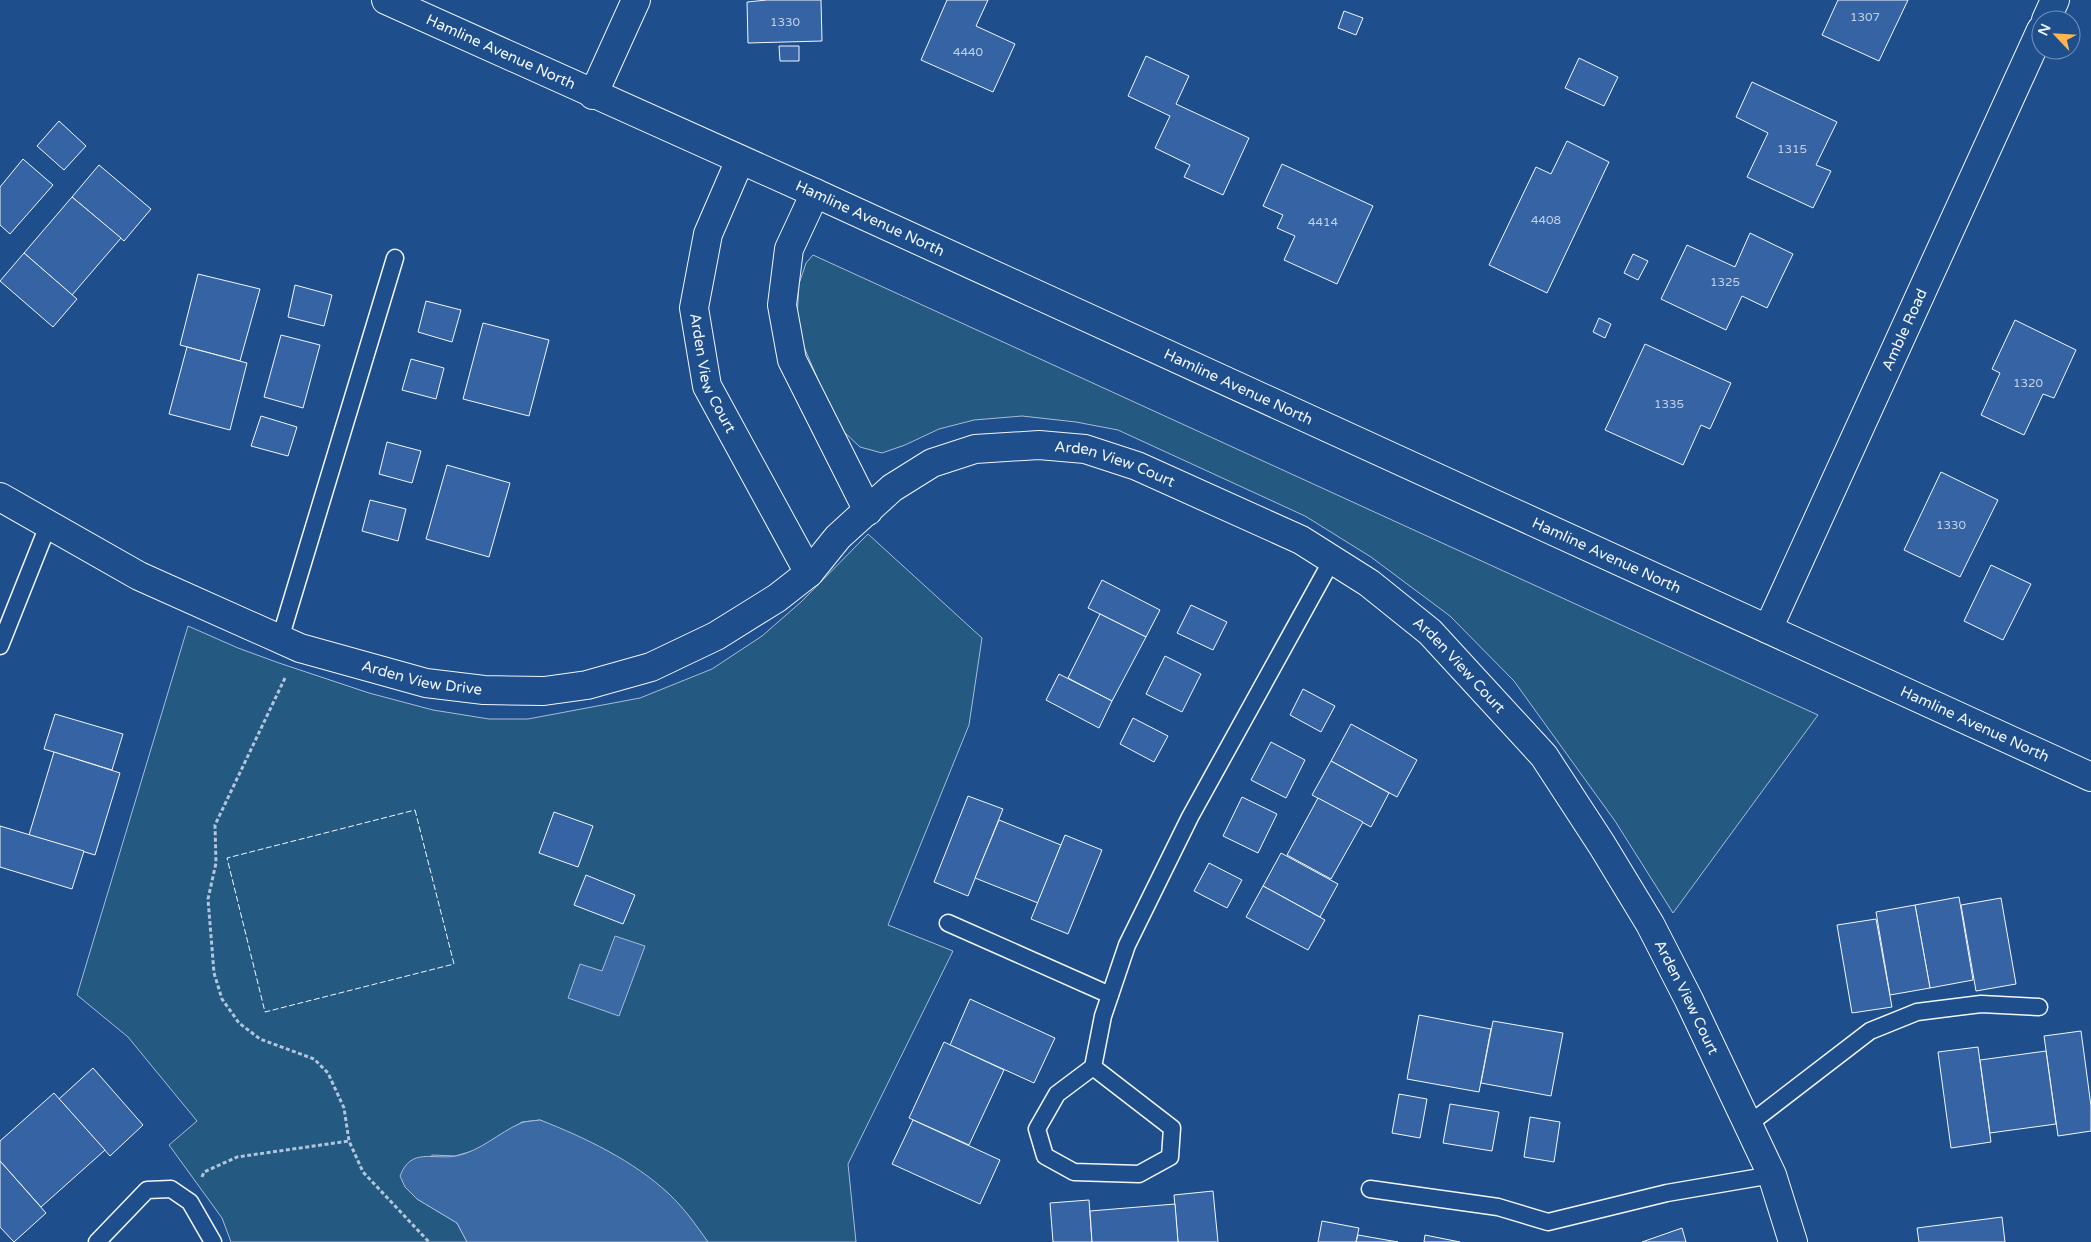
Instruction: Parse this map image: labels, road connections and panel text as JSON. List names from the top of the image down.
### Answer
{
  "streets": {
    "street": [
      "Hamline Avenue North",
      "Amble Road",
      "Arden View Court",
      "Arden View Drive"
    ]
  },
  "crossings": [
    ["Hamline Avenue North", "Amble Road"],
    ["Hamline Avenue North", "Arden View Court"],
    ["Arden View Court", "Arden View Drive"]
  ],
  "house_numbers": [
    "1307",
    "1330",
    "4440",
    "1315",
    "4408",
    "4414",
    "1325",
    "1320",
    "1335",
    "1330"
  ],
  "north": "top left"
}
